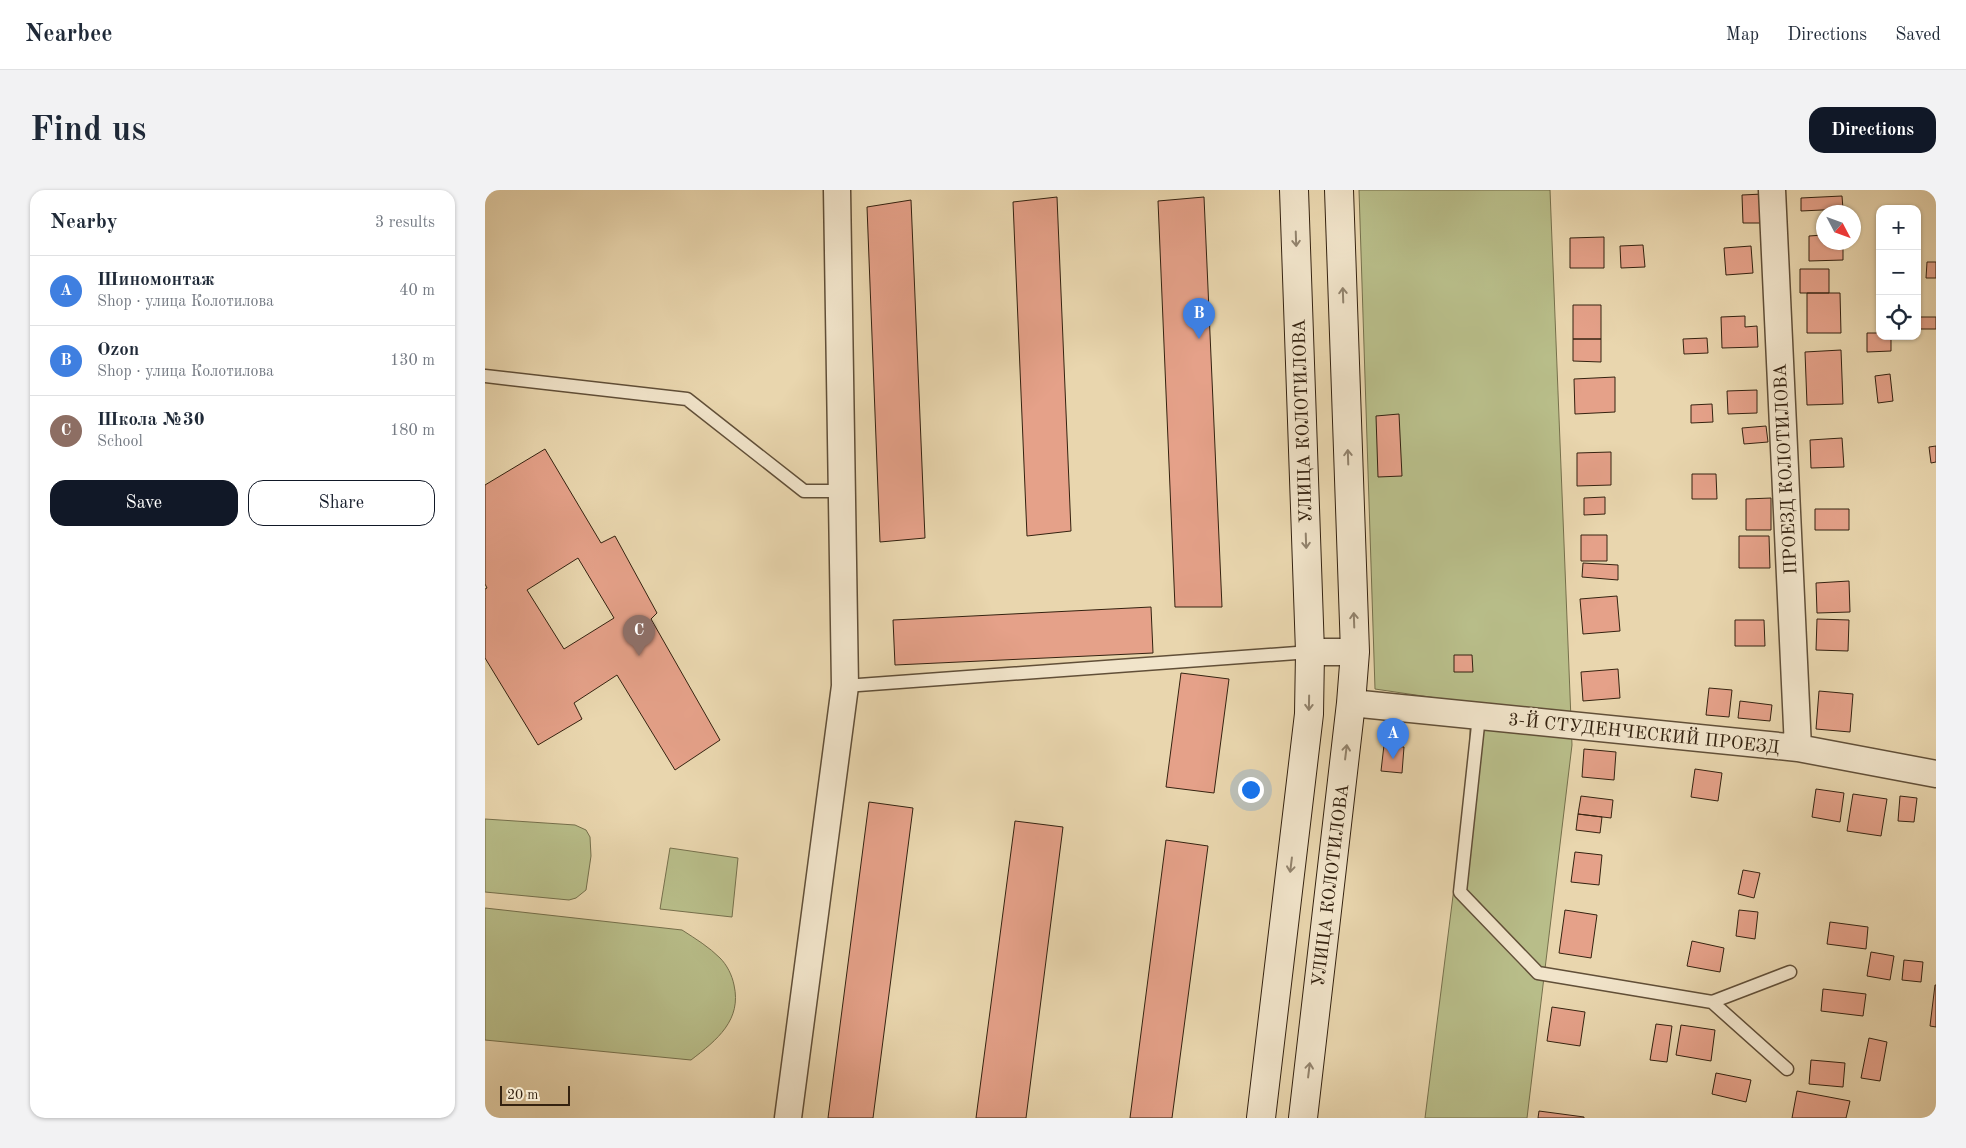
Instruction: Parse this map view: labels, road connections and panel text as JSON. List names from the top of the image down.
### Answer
{
  "streets": {
    "main road": ["УЛИЦА КОЛОТИЛОВА"],
    "street": ["ПРОЕЗД КОЛОТИЛОВА", "3-Й СТУДЕНЧЕСКИЙ ПРОЕЗД"]
  },
  "crossings": [
    ["УЛИЦА КОЛОТИЛОВА", "3-Й СТУДЕНЧЕСКИЙ ПРОЕЗД"],
    ["ПРОЕЗД КОЛОТИЛОВА", "3-Й СТУДЕНЧЕСКИЙ ПРОЕЗД"]
  ],
  "scale_bar": "20 m",
  "north": "bottom right",
  "page": {
    "header": "Nearbee",
    "nav": ["Map", "Directions", "Saved"],
    "buttons": [
      "Directions",
      ["Save", "Share"]
    ],
    "title": "Find us",
    "heading": ["Nearby", "3 results"],
    "map_buttons": ["+", "−"],
    "list": [
      {
        "mark": "A",
        "name": "Шиномонтаж",
        "note": "Shop · улица Колотилова",
        "value": "40 m"
      },
      {
        "mark": "B",
        "name": "Ozon",
        "note": "Shop · улица Колотилова",
        "value": "130 m"
      },
      {
        "mark": "C",
        "name": "Школа №30",
        "note": "School",
        "value": "180 m"
      }
    ],
    "pins": ["B", "C", "A"],
    "scale": "20 m"
  }
}
